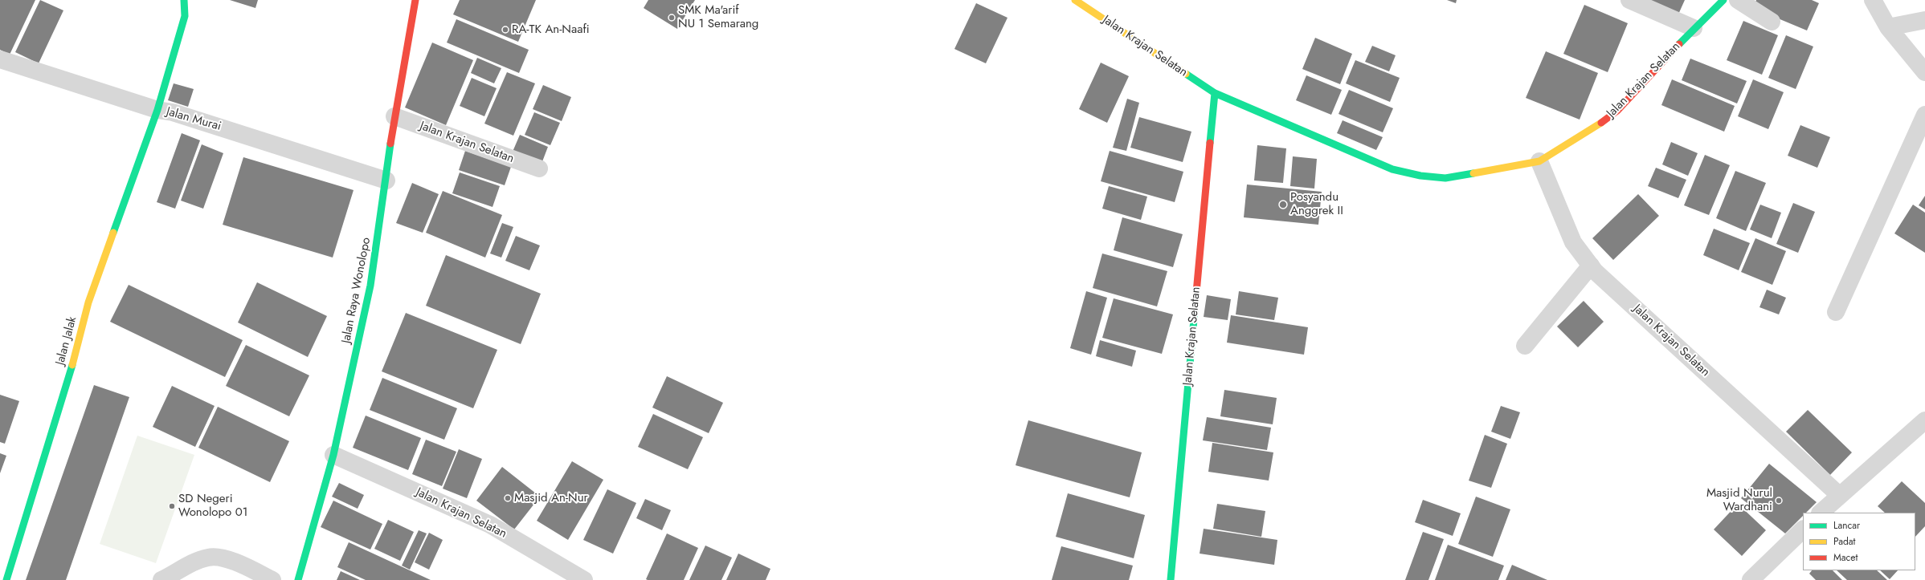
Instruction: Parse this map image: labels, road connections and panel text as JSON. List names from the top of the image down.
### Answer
{
  "streets": {
    "street": [
      "Jalan Krajan Selatan",
      "Jalan Murai",
      "Jalan Raya Wonolopo",
      "Jalan Jalak"
    ]
  },
  "crossings": [
    ["Jalan Krajan Selatan", "Jalan Raya Wonolopo"],
    ["Jalan Murai", "Jalan Raya Wonolopo"],
    ["Jalan Murai", "Jalan Jalak"]
  ],
  "places": [
    "SMK Ma'arif NU 1 Semarang",
    "RA-TK An-Naafi",
    "Posyandu Anggrek II",
    "Masjid An-Nur",
    "Masjid Nurul Wardhani",
    "SD Negeri Wonolopo 01"
  ],
  "legend": ["Lancar", "Padat", "Macet"]
}
